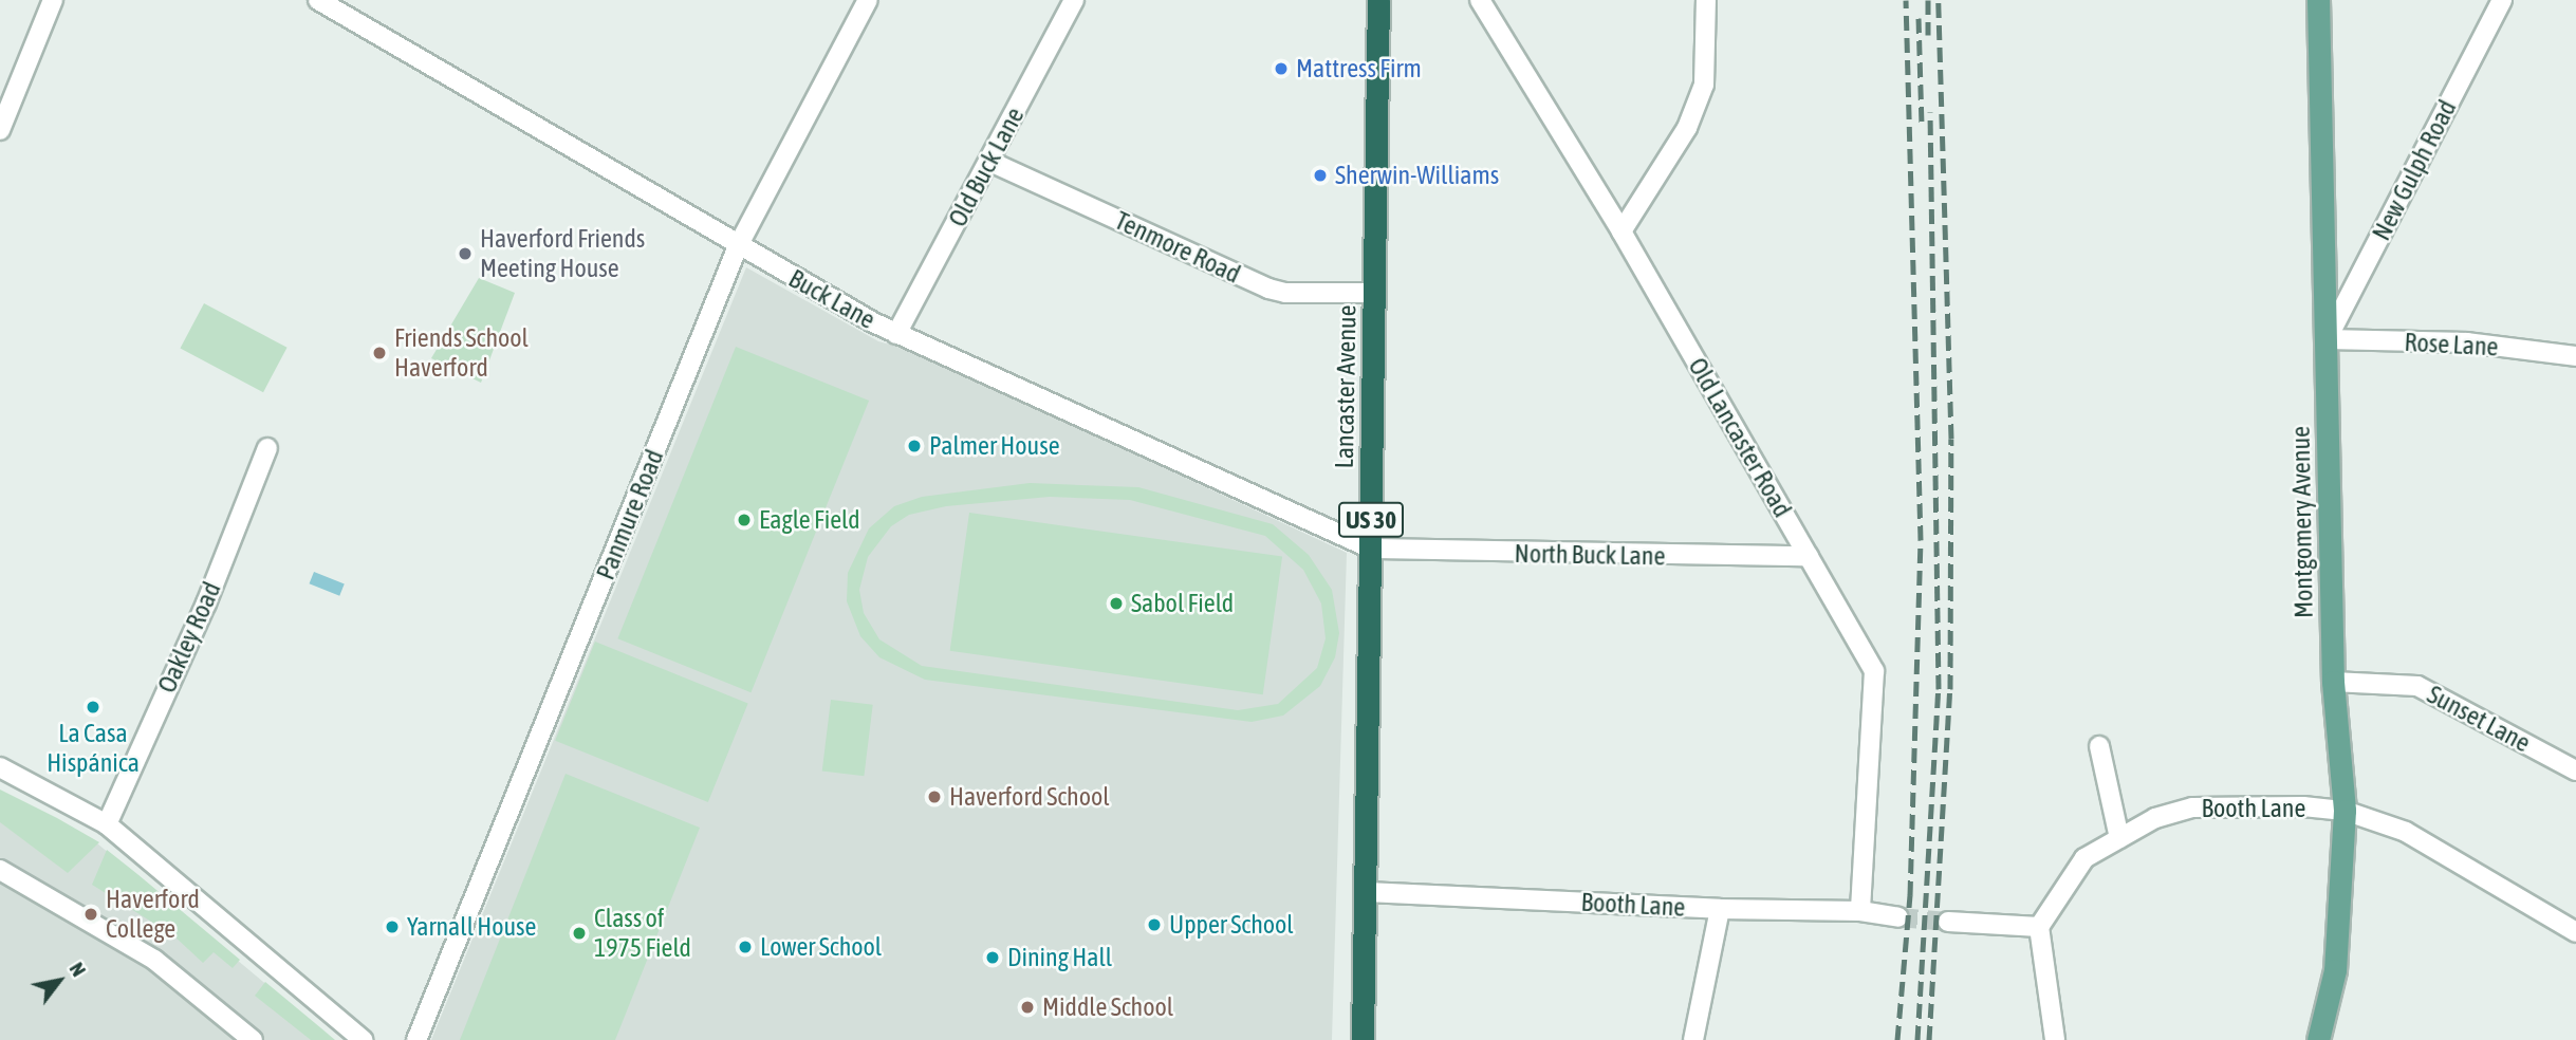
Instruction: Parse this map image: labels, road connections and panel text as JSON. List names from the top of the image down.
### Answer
{
  "streets": {
    "highway": ["Lancaster Avenue", "US 30"],
    "main road": ["Montgomery Avenue"],
    "street": [
      "Old Buck Lane",
      "New Gulph Road",
      "Tenmore Road",
      "Buck Lane",
      "Rose Lane",
      "Old Lancaster Road",
      "Panmure Road",
      "North Buck Lane",
      "Oakley Road",
      "Sunset Lane",
      "Booth Lane"
    ]
  },
  "crossings": [
    ["Old Buck Lane", "Tenmore Road"],
    ["Old Buck Lane", "Buck Lane"],
    ["New Gulph Road", "Rose Lane"],
    ["New Gulph Road", "Montgomery Avenue"],
    ["Tenmore Road", "Lancaster Avenue"],
    ["Buck Lane", "Lancaster Avenue"],
    ["Buck Lane", "Panmure Road"],
    ["Buck Lane", "North Buck Lane"],
    ["Rose Lane", "Montgomery Avenue"],
    ["Lancaster Avenue", "North Buck Lane"],
    ["Lancaster Avenue", "Booth Lane"],
    ["Old Lancaster Road", "North Buck Lane"],
    ["Old Lancaster Road", "Booth Lane"],
    ["Montgomery Avenue", "Sunset Lane"],
    ["Montgomery Avenue", "Booth Lane"]
  ],
  "places": [
    "Mattress Firm",
    "Sherwin-Williams",
    "Haverford Friends Meeting House",
    "Friends School Haverford",
    "Palmer House",
    "Eagle Field",
    "Sabol Field",
    "La Casa Hispánica",
    "Haverford School",
    "Haverford College",
    "Upper School",
    "Yarnall House",
    "Class of 1975 Field",
    "Lower School",
    "Dining Hall",
    "Middle School"
  ],
  "north": "top right"
}
